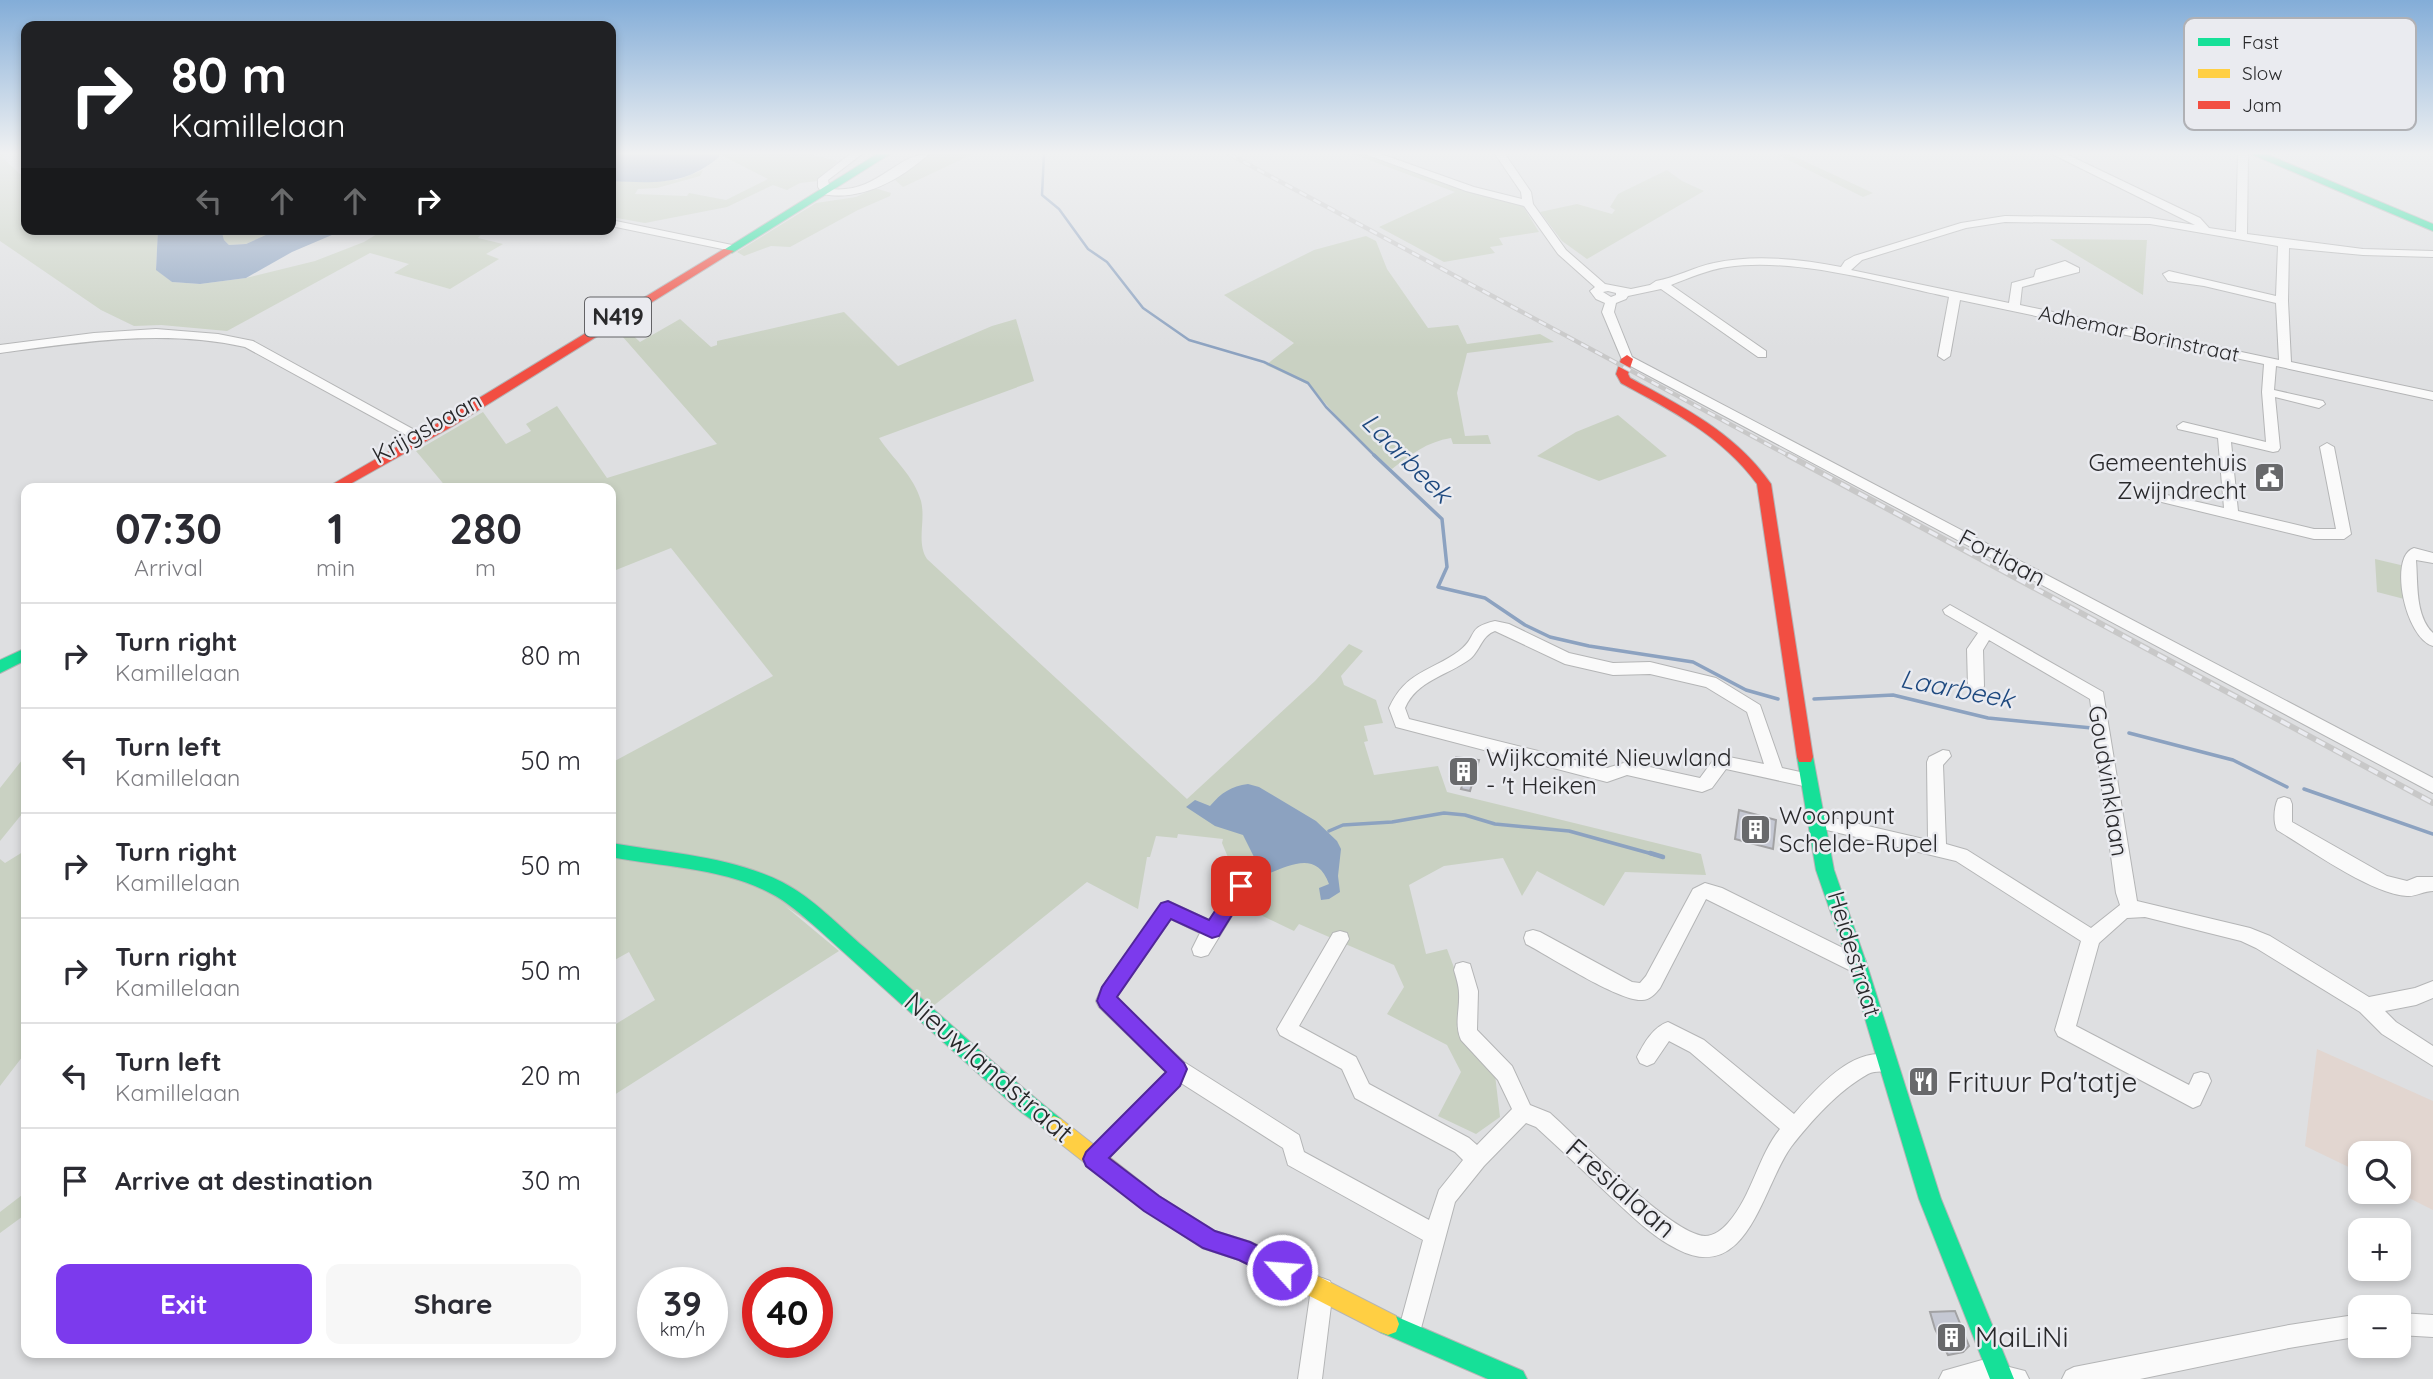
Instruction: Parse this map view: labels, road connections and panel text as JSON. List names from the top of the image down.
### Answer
{
  "streets": {
    "street": [
      "N419",
      "Adhemar Borinstraat",
      "Krijgsbaan",
      "Fortlaan",
      "Goudvinklaan",
      "Heidestraat",
      "Nieuwlandstraat",
      "Fresialaan"
    ]
  },
  "crossings": [
    ["Fortlaan", "Heidestraat"],
    ["Heidestraat", "Fresialaan"]
  ],
  "water": ["Laarbeek"],
  "places": {
    "public building": ["Gemeentehuis Zwijndrecht"],
    "building": ["Wijkcomité Nieuwland - 't Heiken", "Woonpunt Schelde-Rupel", "MaiLiNi"],
    "restaurant": ["Frituur Pa'tatje"]
  },
  "legend": ["Fast", "Slow", "Jam"],
  "page": {
    "turn": ["80 m", "Kamillelaan"],
    "eta": [
      "07:30",
      "Arrival",
      "1",
      "min",
      "280",
      "m"
    ],
    "list": [
      {
        "name": "Turn right",
        "note": "Kamillelaan",
        "value": "80 m"
      },
      {
        "name": "Turn left",
        "note": "Kamillelaan",
        "value": "50 m"
      },
      {
        "name": "Turn right",
        "note": "Kamillelaan",
        "value": "50 m"
      },
      {
        "name": "Turn right",
        "note": "Kamillelaan",
        "value": "50 m"
      },
      {
        "name": "Turn left",
        "note": "Kamillelaan",
        "value": "20 m"
      },
      {
        "name": "Arrive at destination",
        "value": "30 m"
      }
    ],
    "map_buttons": ["+", "−"],
    "buttons": ["Exit", "Share"],
    "speed": "39 km/h",
    "limit": "40"
  }
}
